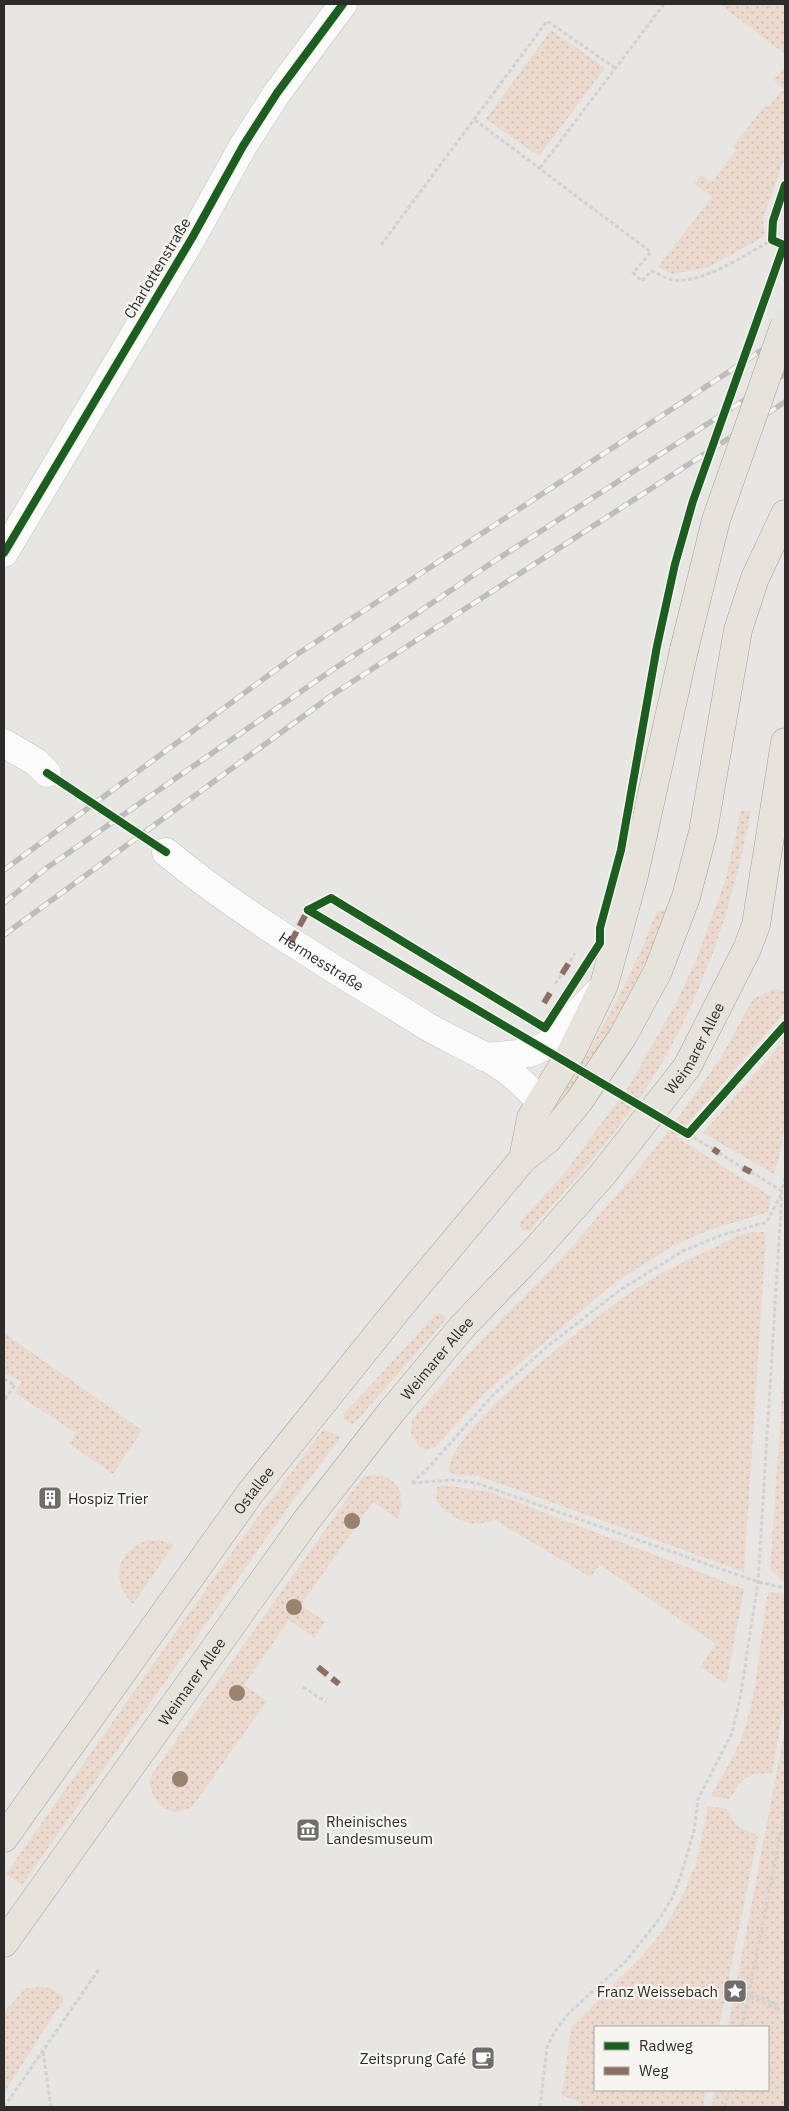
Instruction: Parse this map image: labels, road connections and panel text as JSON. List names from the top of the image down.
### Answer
{
  "streets": {
    "main road": ["Weimarer Allee", "Ostallee"],
    "street": ["Charlottenstraße", "Hermesstraße"]
  },
  "places": {
    "building": ["Hospiz Trier"],
    "museum": ["Rheinisches Landesmuseum"],
    "place": ["Franz Weissebach"],
    "cafe": ["Zeitsprung Café"]
  },
  "legend": ["Radweg", "Weg"]
}
